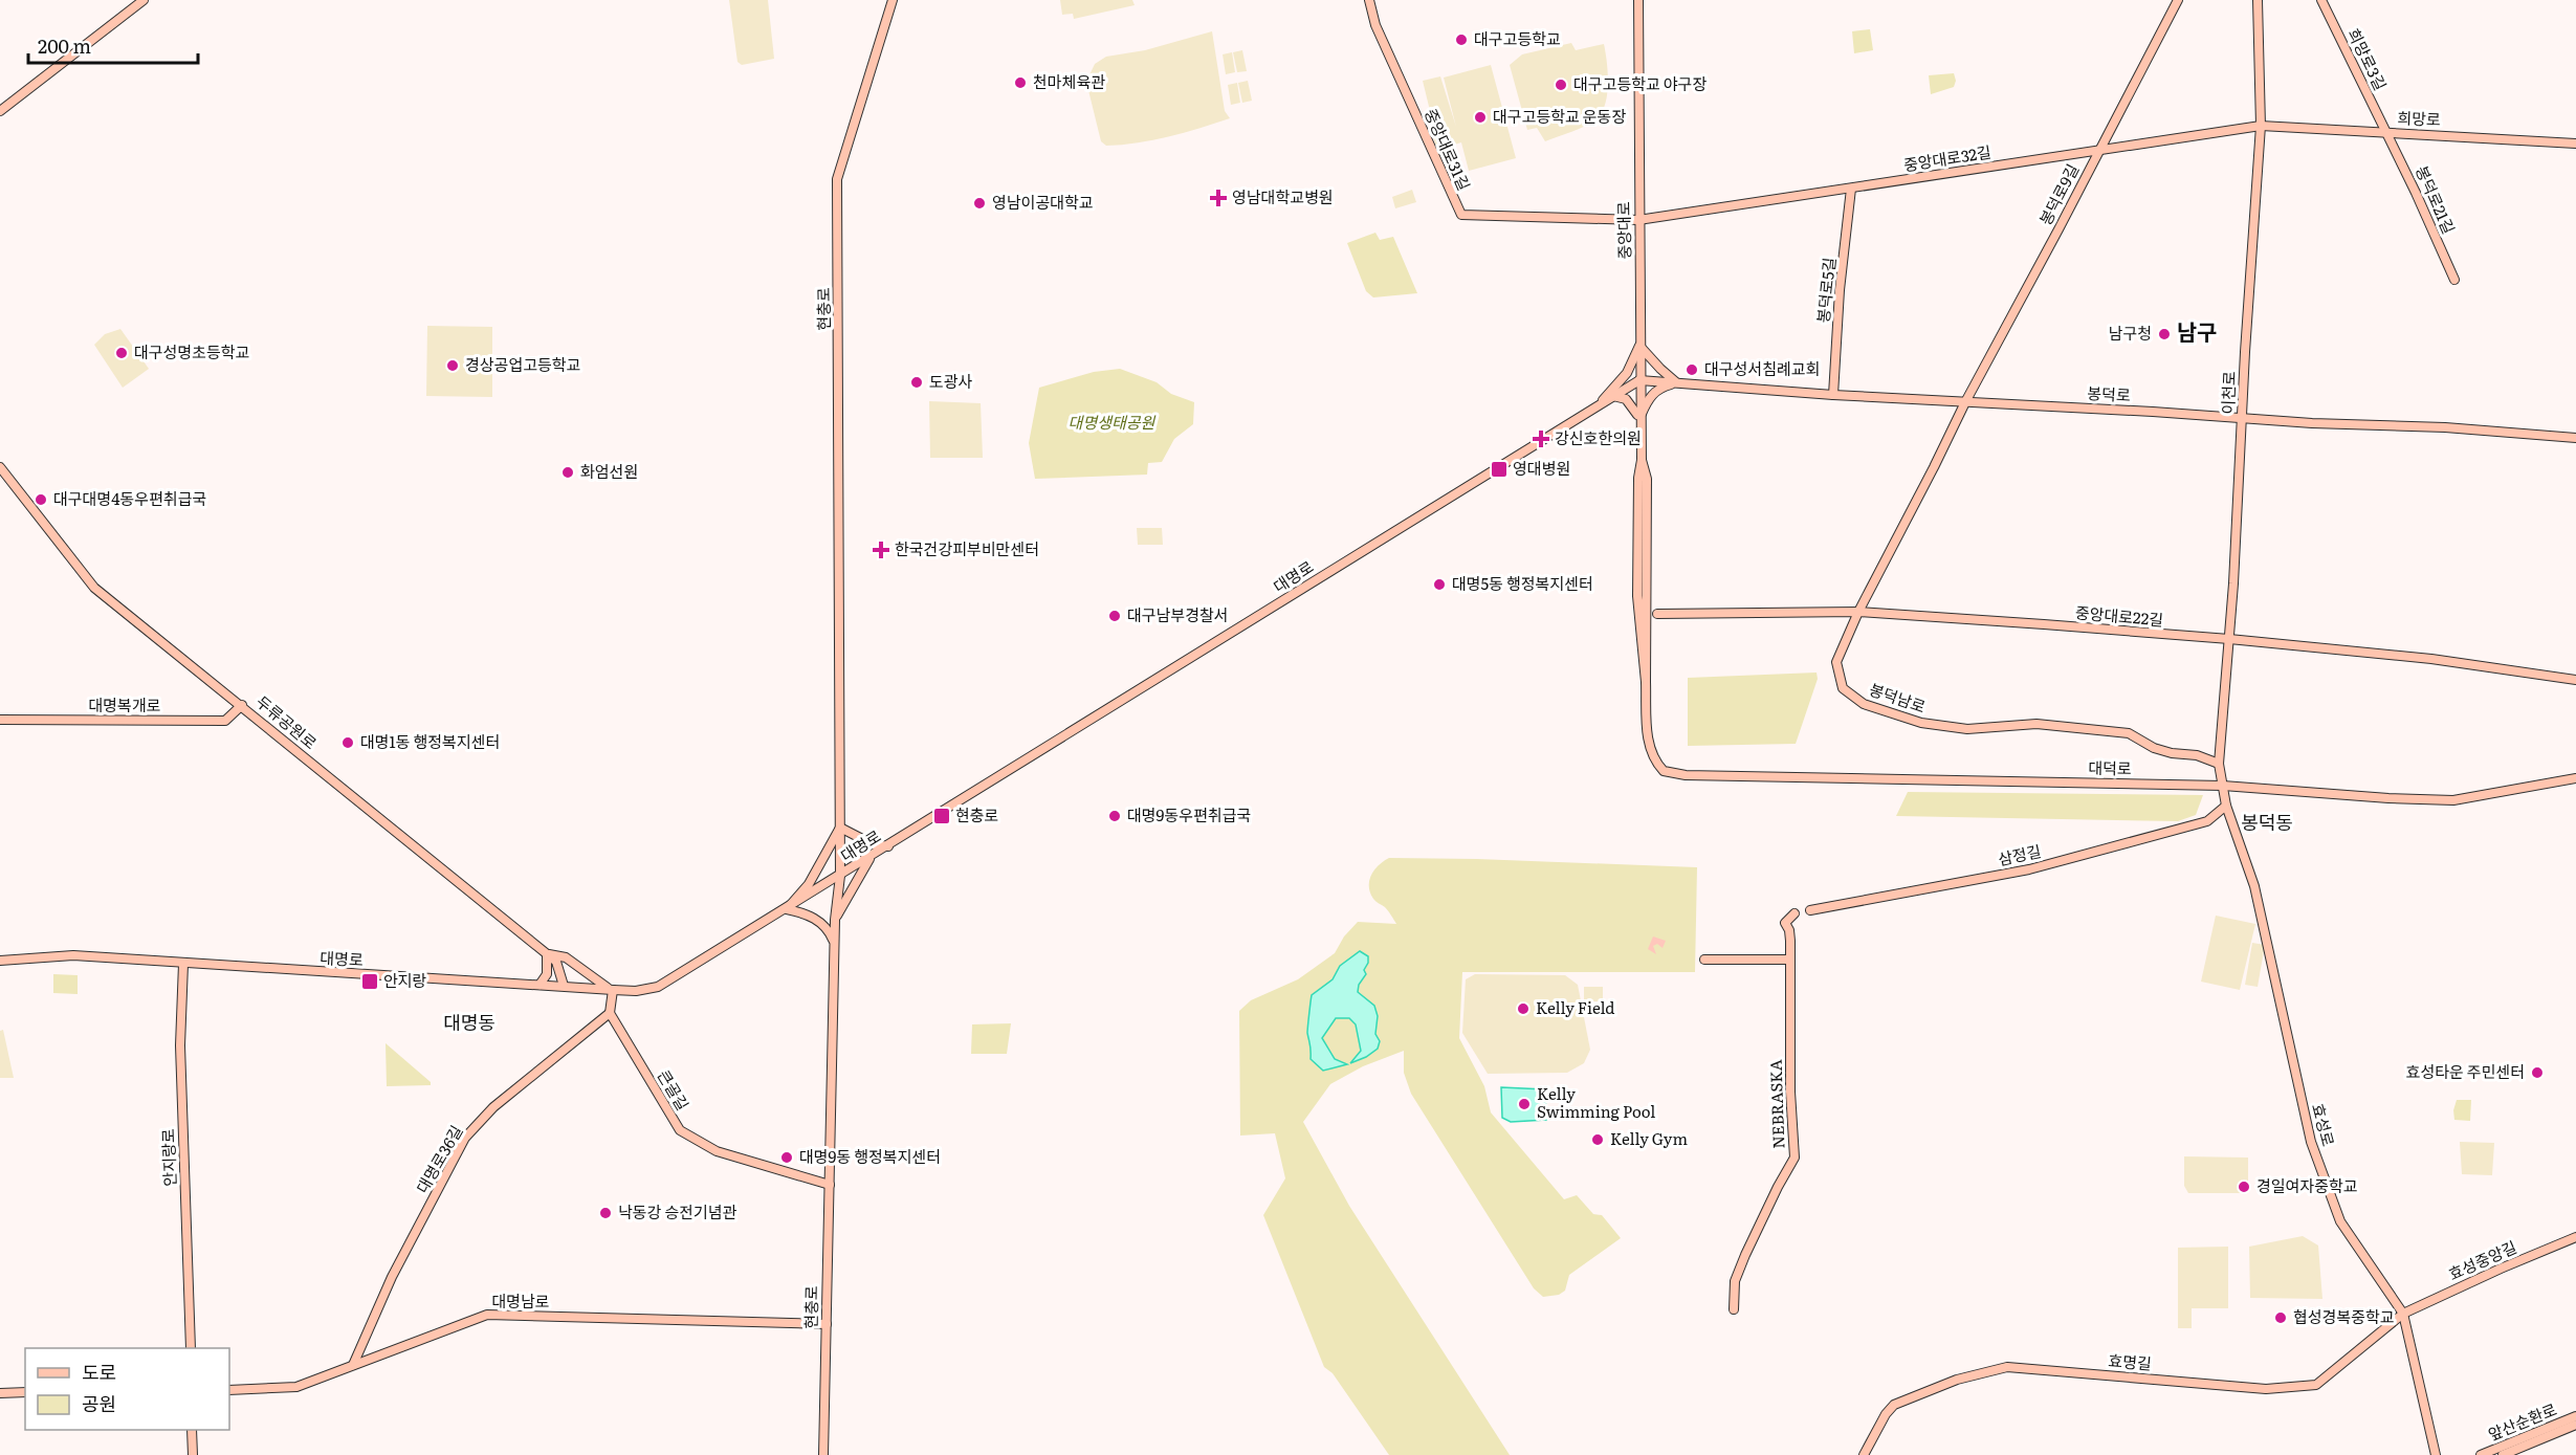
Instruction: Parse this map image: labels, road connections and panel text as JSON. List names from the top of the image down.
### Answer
{
  "streets": {
    "main road": [
      "희망로3길",
      "희망로",
      "중앙대로31길",
      "중앙대로32길",
      "봉덕로9길",
      "봉덕로21길",
      "중앙대로",
      "봉덕로5길",
      "현충로",
      "이천로",
      "봉덕로",
      "대명로",
      "중앙대로22길",
      "봉덕남로",
      "대명복개로",
      "두류공원로",
      "대덕로",
      "삼정길",
      "큰골길",
      "NEBRASKA",
      "효성로",
      "안지랑로",
      "대명로36길",
      "효성중앙길",
      "대명남로",
      "효명길",
      "앞산순환로"
    ]
  },
  "crossings": [
    ["희망로3길", "희망로"],
    ["희망로3길", "봉덕로21길"],
    ["희망로", "중앙대로32길"],
    ["희망로", "봉덕로21길"],
    ["희망로", "이천로"],
    ["중앙대로31길", "중앙대로32길"],
    ["중앙대로31길", "중앙대로"],
    ["중앙대로32길", "봉덕로9길"],
    ["중앙대로32길", "중앙대로"],
    ["중앙대로32길", "봉덕로5길"],
    ["중앙대로32길", "이천로"],
    ["봉덕로9길", "봉덕로"],
    ["봉덕로9길", "봉덕남로"],
    ["중앙대로", "봉덕로"],
    ["중앙대로", "대명로"],
    ["중앙대로", "대덕로"],
    ["봉덕로5길", "봉덕로"],
    ["현충로", "대명로"],
    ["현충로", "큰골길"],
    ["현충로", "대명남로"],
    ["이천로", "봉덕로"],
    ["이천로", "중앙대로22길"],
    ["이천로", "봉덕남로"],
    ["이천로", "효성로"],
    ["봉덕로", "대명로"],
    ["봉덕로", "봉덕남로"],
    ["대명로", "두류공원로"],
    ["대명로", "안지랑로"],
    ["중앙대로22길", "봉덕남로"],
    ["봉덕남로", "효성로"],
    ["대명복개로", "두류공원로"],
    ["대덕로", "효성로"],
    ["삼정길", "효성로"],
    ["큰골길", "대명로36길"],
    ["효성로", "효성중앙길"],
    ["효성로", "효명길"],
    ["대명로36길", "대명남로"],
    ["효성중앙길", "효명길"]
  ],
  "districts": ["남구", "봉덕동", "대명동"],
  "parks": ["대명생태공원"],
  "places": {
    "other": [
      "대구고등학교",
      "천마체육관",
      "대구고등학교 야구장",
      "대구고등학교 운동장",
      "영남이공대학교",
      "남구청",
      "대구성명초등학교",
      "경상공업고등학교",
      "대구성서침례교회",
      "도광사",
      "화엄선원",
      "대구대명4동우편취급국",
      "대명5동 행정복지센터",
      "대구남부경찰서",
      "대명1동 행정복지센터",
      "대명9동우편취급국",
      "Kelly Field",
      "효성타운 주민센터",
      "Kelly Swimming Pool",
      "Kelly Gym",
      "대명9동 행정복지센터",
      "경일여자중학교",
      "낙동강 승전기념관",
      "협성경복중학교"
    ],
    "health": ["영남대학교병원", "강신호한의원", "한국건강피부비만센터"],
    "transit": ["영대병원", "현충로", "안지랑"]
  },
  "legend": ["도로", "공원"],
  "scale_bar": "200 m"
}
